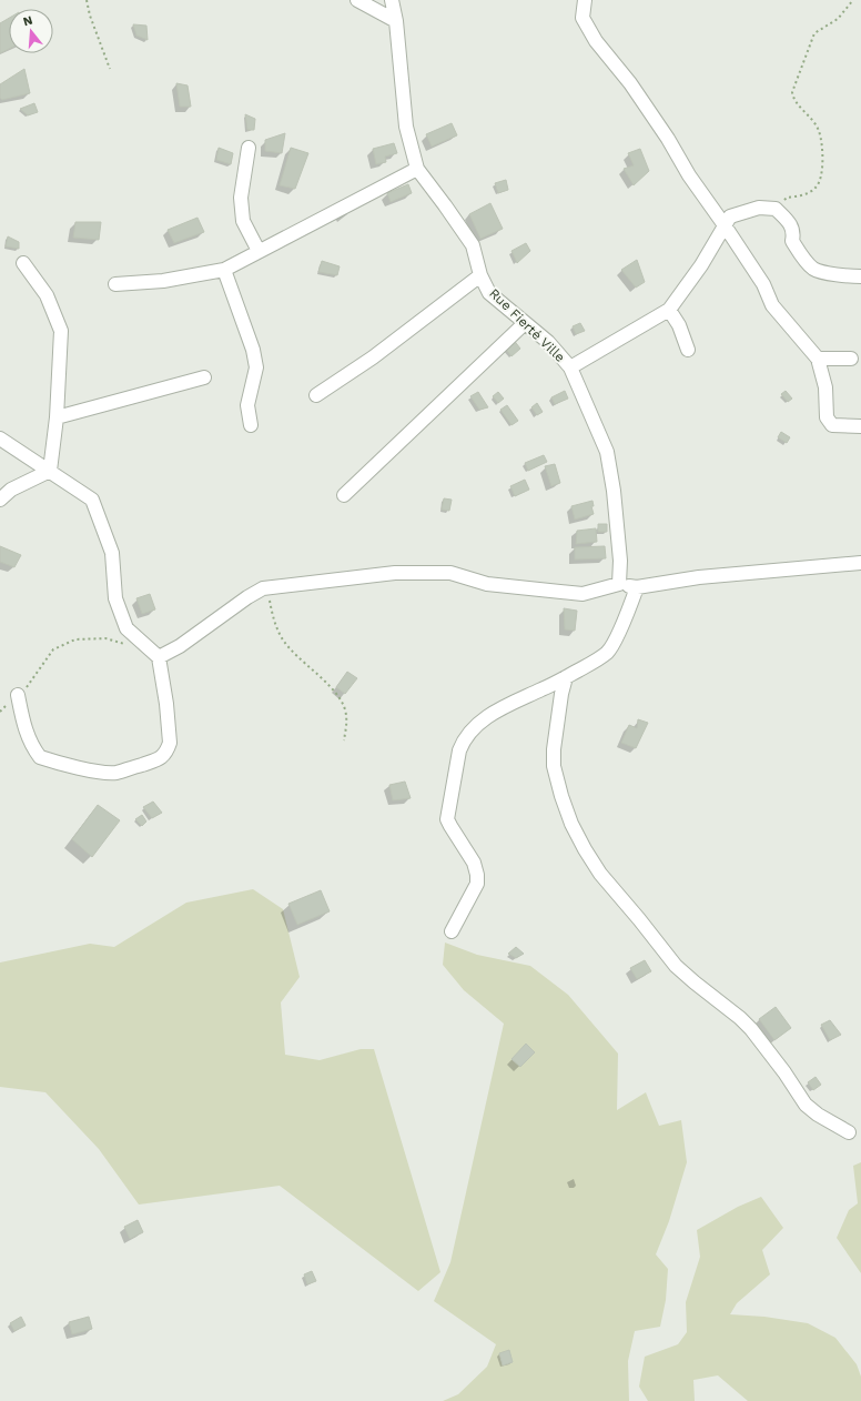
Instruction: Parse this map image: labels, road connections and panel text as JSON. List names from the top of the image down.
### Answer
{
  "streets": {
    "street": ["Rue Fierté Ville"]
  },
  "north": "top"
}
